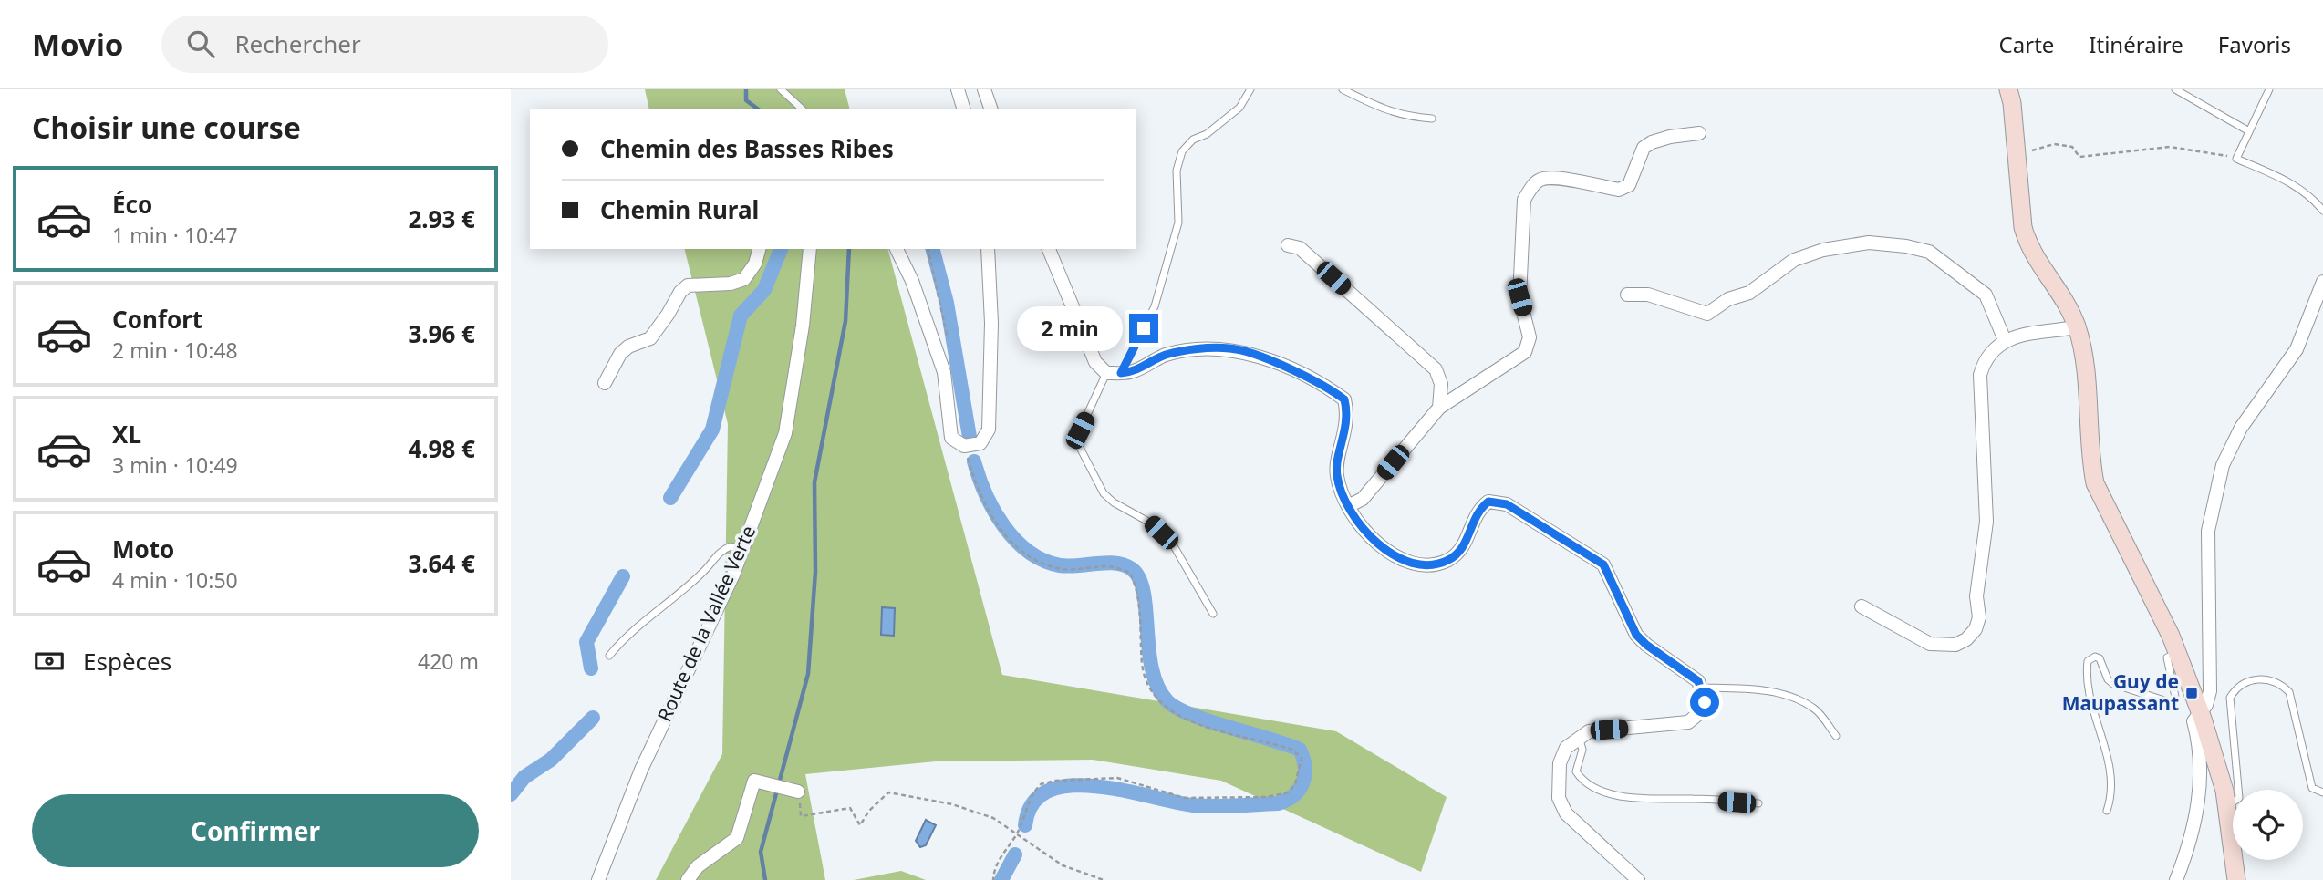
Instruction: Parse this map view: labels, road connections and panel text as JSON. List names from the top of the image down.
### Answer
{
  "streets": {
    "street": ["Route de la Vallée Verte"]
  },
  "places": {
    "transit": ["Guy de Maupassant"]
  },
  "page": {
    "header": "Movio",
    "search": "Rechercher",
    "nav": ["Carte", "Itinéraire", "Favoris"],
    "heading": "Choisir une course",
    "banner": ["Chemin des Basses Ribes", "Chemin Rural"],
    "list": [
      {
        "name": "Éco",
        "note": "1 min · 10:47",
        "value": "2.93 €"
      },
      {
        "name": "Confort",
        "note": "2 min · 10:48",
        "value": "3.96 €"
      },
      {
        "name": "XL",
        "note": "3 min · 10:49",
        "value": "4.98 €"
      },
      {
        "name": "Moto",
        "note": "4 min · 10:50",
        "value": "3.64 €"
      }
    ],
    "bubble": "2 min",
    "pay": ["Espèces", "420 m"],
    "buttons": "Confirmer"
  }
}
